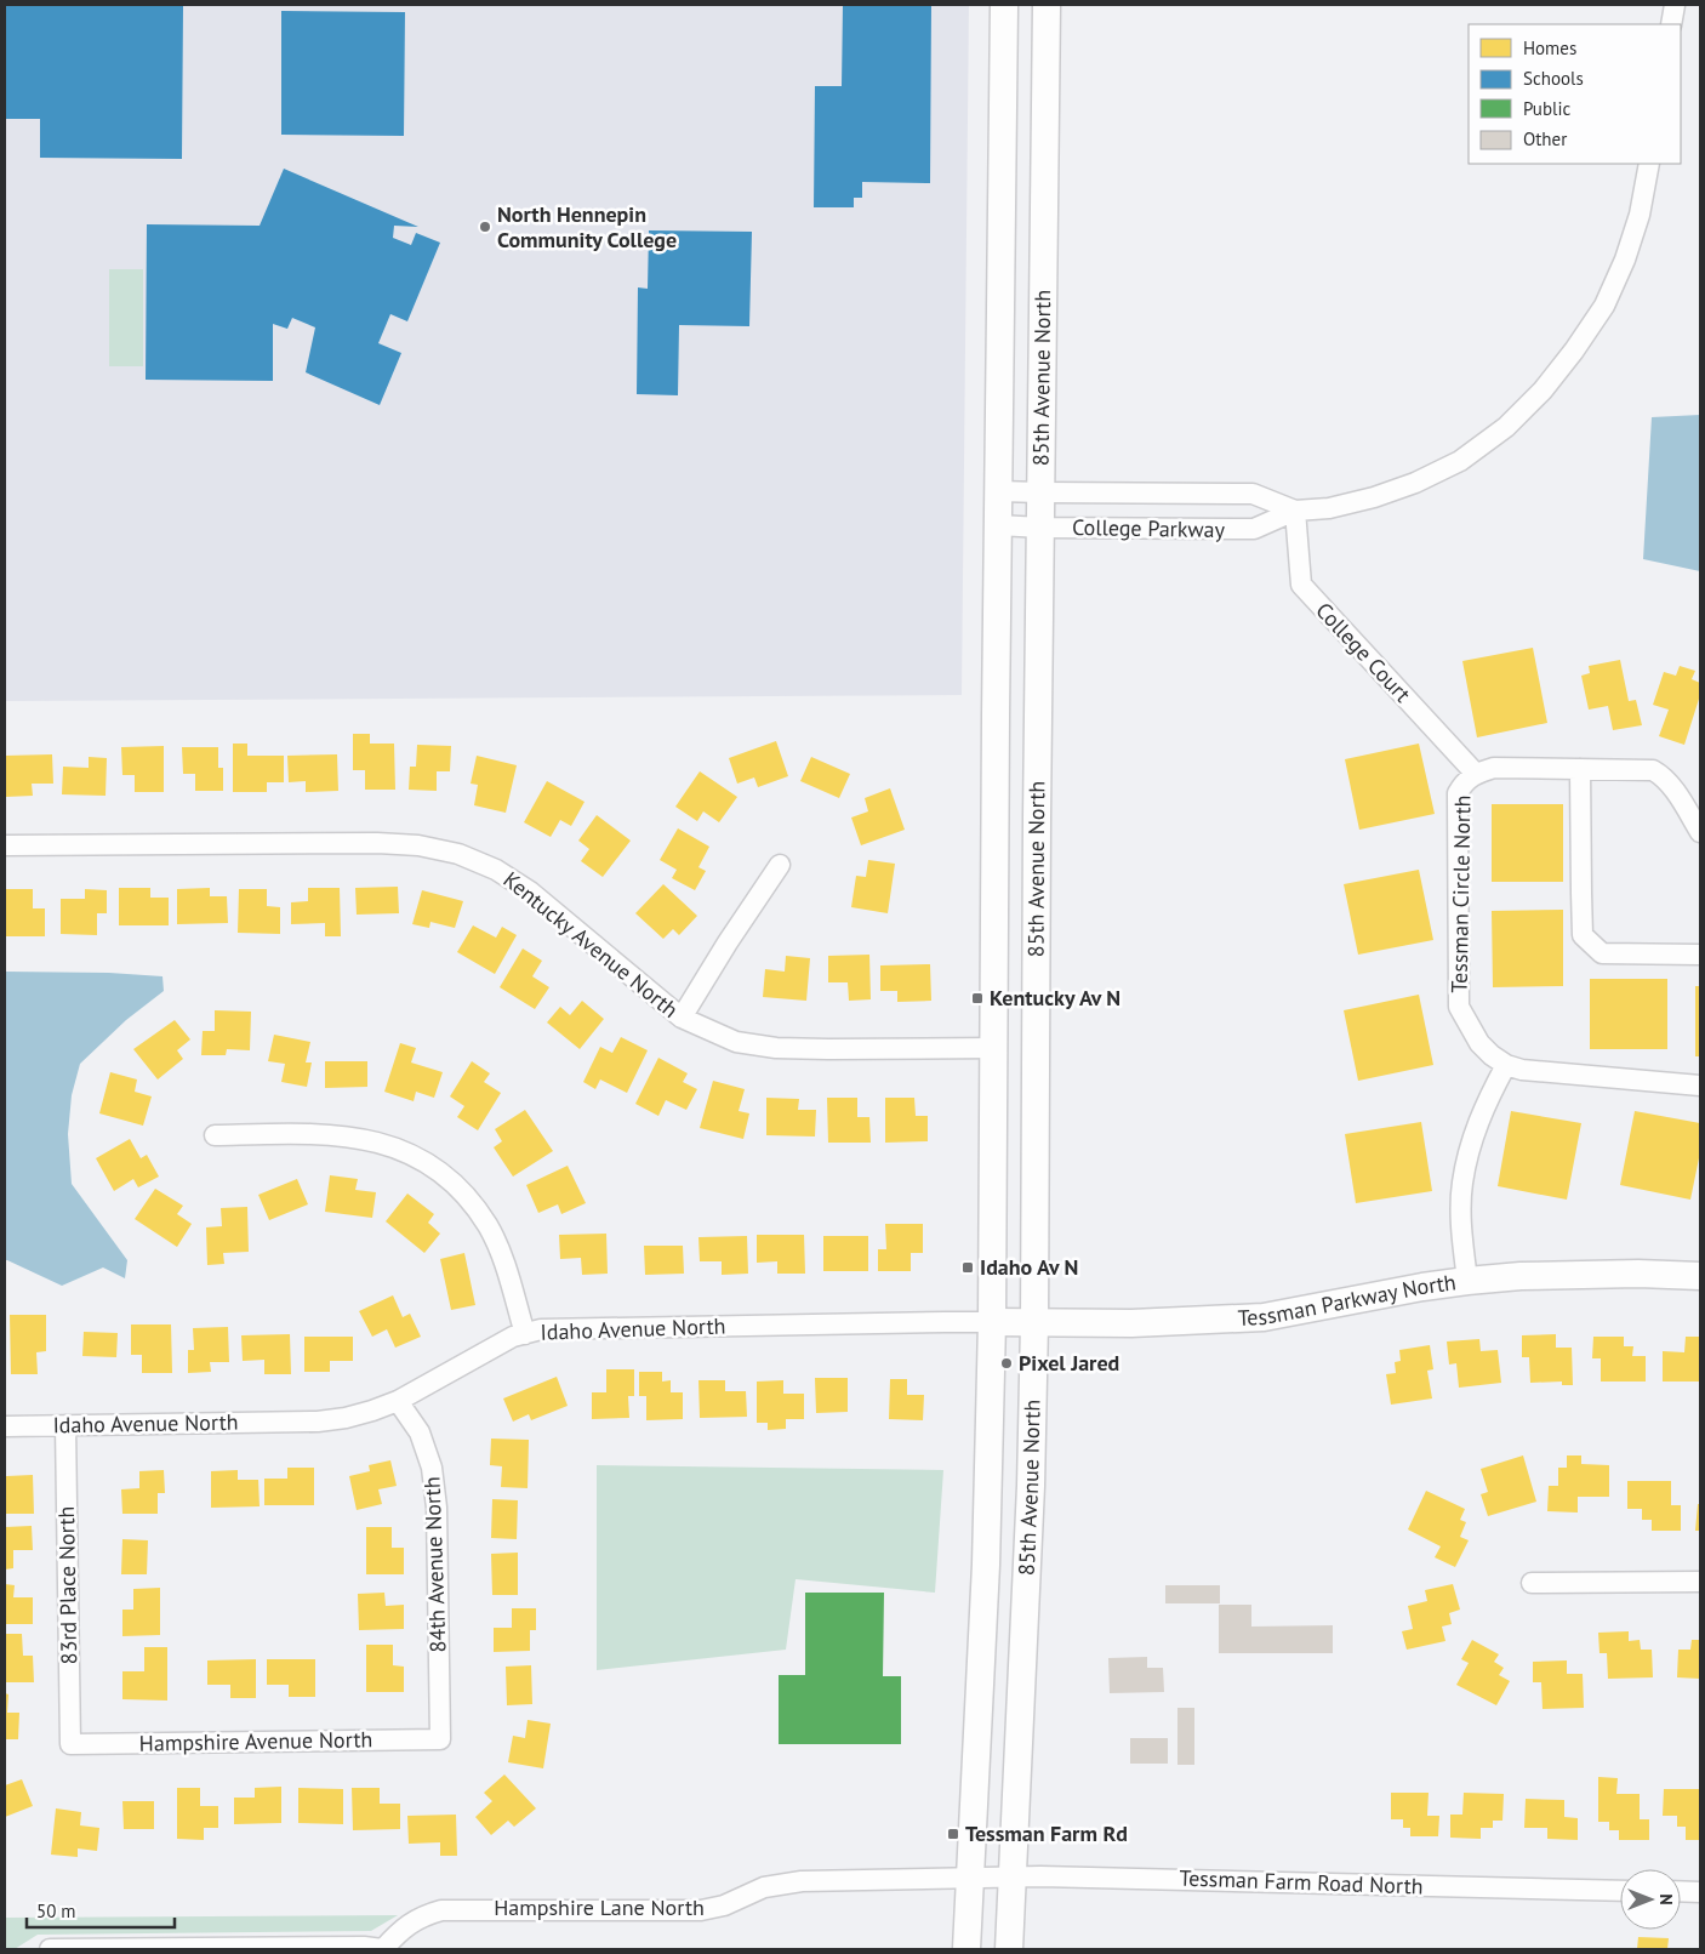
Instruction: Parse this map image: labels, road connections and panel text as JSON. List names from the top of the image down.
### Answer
{
  "streets": {
    "main road": ["85th Avenue North", "Tessman Parkway North"],
    "street": [
      "College Parkway",
      "College Court",
      "Tessman Circle North",
      "Kentucky Avenue North",
      "Idaho Avenue North",
      "84th Avenue North",
      "83rd Place North",
      "Hampshire Avenue North",
      "Tessman Farm Road North",
      "Hampshire Lane North"
    ]
  },
  "crossings": [
    ["85th Avenue North", "College Parkway"],
    ["85th Avenue North", "Kentucky Avenue North"],
    ["85th Avenue North", "Tessman Parkway North"],
    ["85th Avenue North", "Idaho Avenue North"],
    ["85th Avenue North", "Tessman Farm Road North"],
    ["85th Avenue North", "Hampshire Lane North"],
    ["College Parkway", "College Court"],
    ["College Court", "Tessman Circle North"],
    ["Tessman Parkway North", "Idaho Avenue North"],
    ["Idaho Avenue North", "84th Avenue North"],
    ["Idaho Avenue North", "83rd Place North"],
    ["84th Avenue North", "Hampshire Avenue North"],
    ["83rd Place North", "Hampshire Avenue North"],
    ["Tessman Farm Road North", "Hampshire Lane North"]
  ],
  "places": {
    "other": ["North Hennepin Community College", "Pixel Jared"],
    "transit": ["Kentucky Av N", "Idaho Av N", "Tessman Farm Rd"]
  },
  "legend": [
    "Homes",
    "Schools",
    "Public",
    "Other"
  ],
  "scale_bar": "50 m",
  "north": "right"
}
